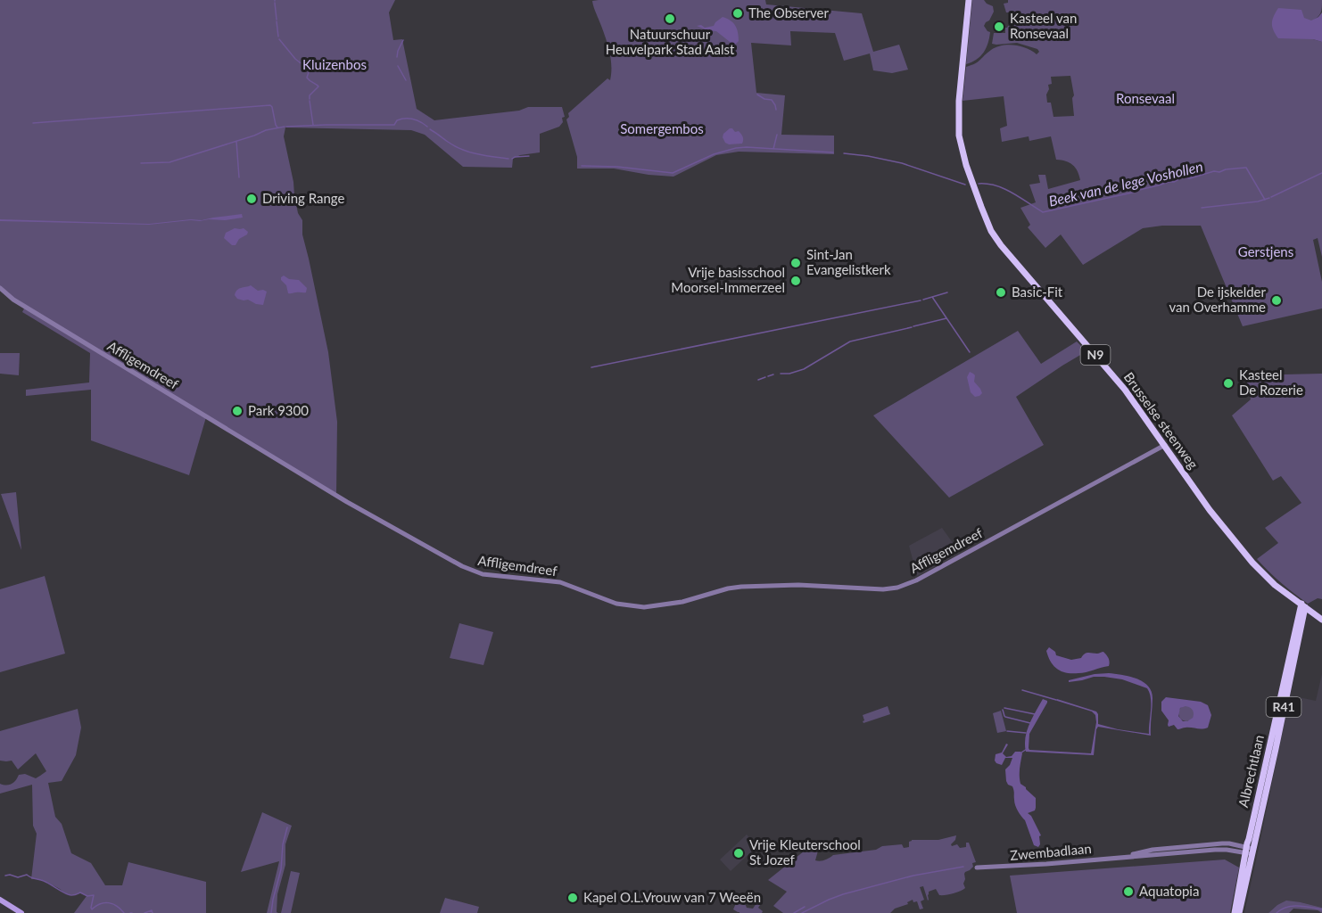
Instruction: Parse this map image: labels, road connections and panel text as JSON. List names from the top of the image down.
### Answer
{
  "streets": {
    "main road": [
      "N9",
      "Brusselse steenweg",
      "R41",
      "Albrechtlaan"
    ],
    "street": ["Affligemdreef", "Zwembadlaan"]
  },
  "crossings": [
    ["Affligemdreef", "Brusselse steenweg"],
    ["Brusselse steenweg", "Albrechtlaan"],
    ["Albrechtlaan", "Zwembadlaan"]
  ],
  "water": ["Beek van de lege Voshollen"],
  "parks": [
    "Kluizenbos",
    "Ronsevaal",
    "Somergembos",
    "Gerstjens"
  ],
  "places": [
    "The Observer",
    "Natuurschuur Heuvelpark Stad Aalst",
    "Kasteel van Ronsevaal",
    "Driving Range",
    "Sint-Jan Evangelistkerk",
    "Vrije basisschool Moorsel-Immerzeel",
    "Basic-Fit",
    "De ijskelder van Overhamme",
    "Kasteel De Rozerie",
    "Park 9300",
    "Vrije Kleuterschool St Jozef",
    "Aquatopia",
    "Kapel O.L.Vrouw van 7 Weeën"
  ]
}
